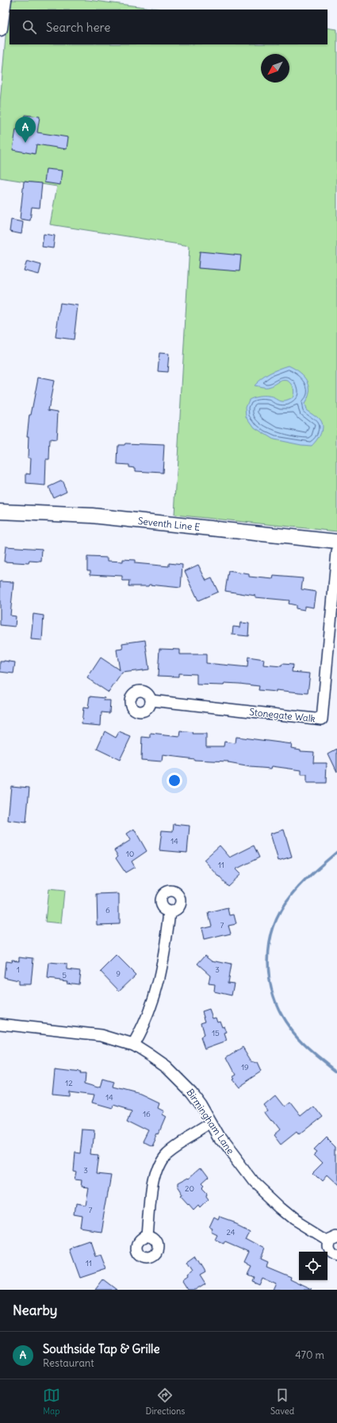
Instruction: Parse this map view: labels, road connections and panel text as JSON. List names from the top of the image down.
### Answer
{
  "streets": {
    "street": ["Seventh Line E", "Stonegate Walk", "Birmingham Lane"]
  },
  "house_numbers": [
    "14",
    "10",
    "11",
    "6",
    "7",
    "1",
    "3",
    "9",
    "5",
    "15",
    "19",
    "12",
    "14",
    "16",
    "3",
    "20",
    "7",
    "24",
    "11"
  ],
  "north": "bottom left",
  "page": {
    "search": "Search here",
    "pins": "A",
    "heading": "Nearby",
    "list": [
      {
        "mark": "A",
        "name": "Southside Tap & Grille",
        "note": "Restaurant",
        "value": "470 m"
      }
    ],
    "nav": ["Map", "Directions", "Saved"]
  }
}
